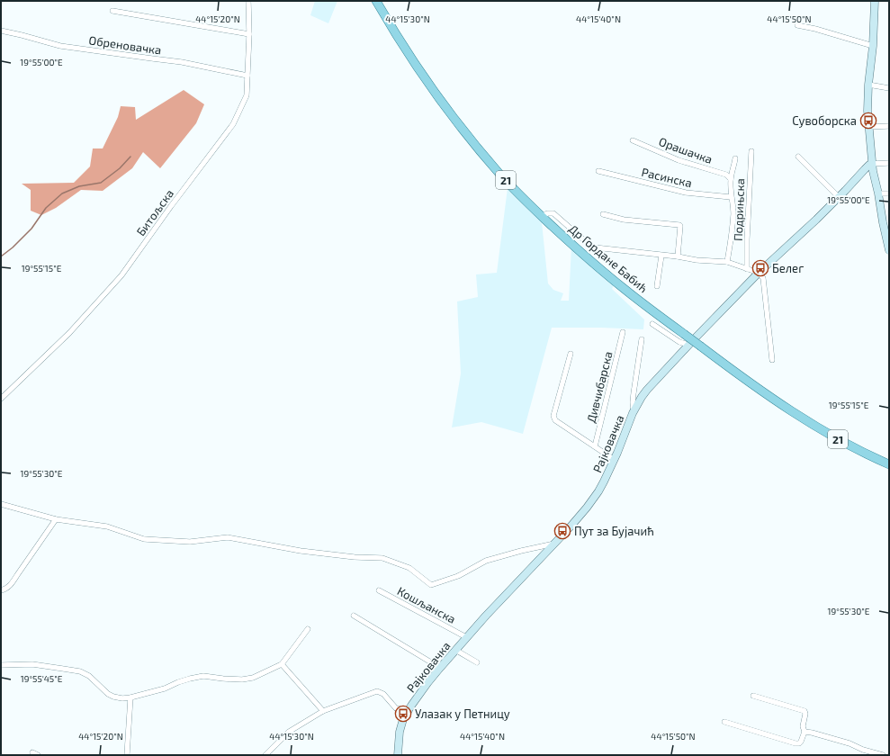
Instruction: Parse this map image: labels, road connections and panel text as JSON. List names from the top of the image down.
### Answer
{
  "streets": {
    "main road": ["21", "Др Гордане Бабић", "Рајковачка"],
    "street": [
      "Обреновачка",
      "Орашачка",
      "Расинска",
      "Подрињска",
      "Битољска",
      "Дивчибарска",
      "Кошљанска"
    ]
  },
  "crossings": [
    ["Обреновачка", "Битољска"],
    ["Орашачка", "Подрињска"],
    ["Расинска", "Подрињска"],
    ["Рајковачка", "Кошљанска"]
  ],
  "places": {
    "bus stop": [
      "Сувоборска",
      "Белег",
      "Пут за Бујачић",
      "Улазак у Петницу"
    ]
  },
  "coordinates": [
    "44°15'20\"N",
    "44°15'30\"N",
    "44°15'40\"N",
    "44°15'50\"N",
    "19°55'00\"E",
    "19°55'15\"E",
    "19°55'30\"E",
    "19°55'45\"E"
  ]
}
